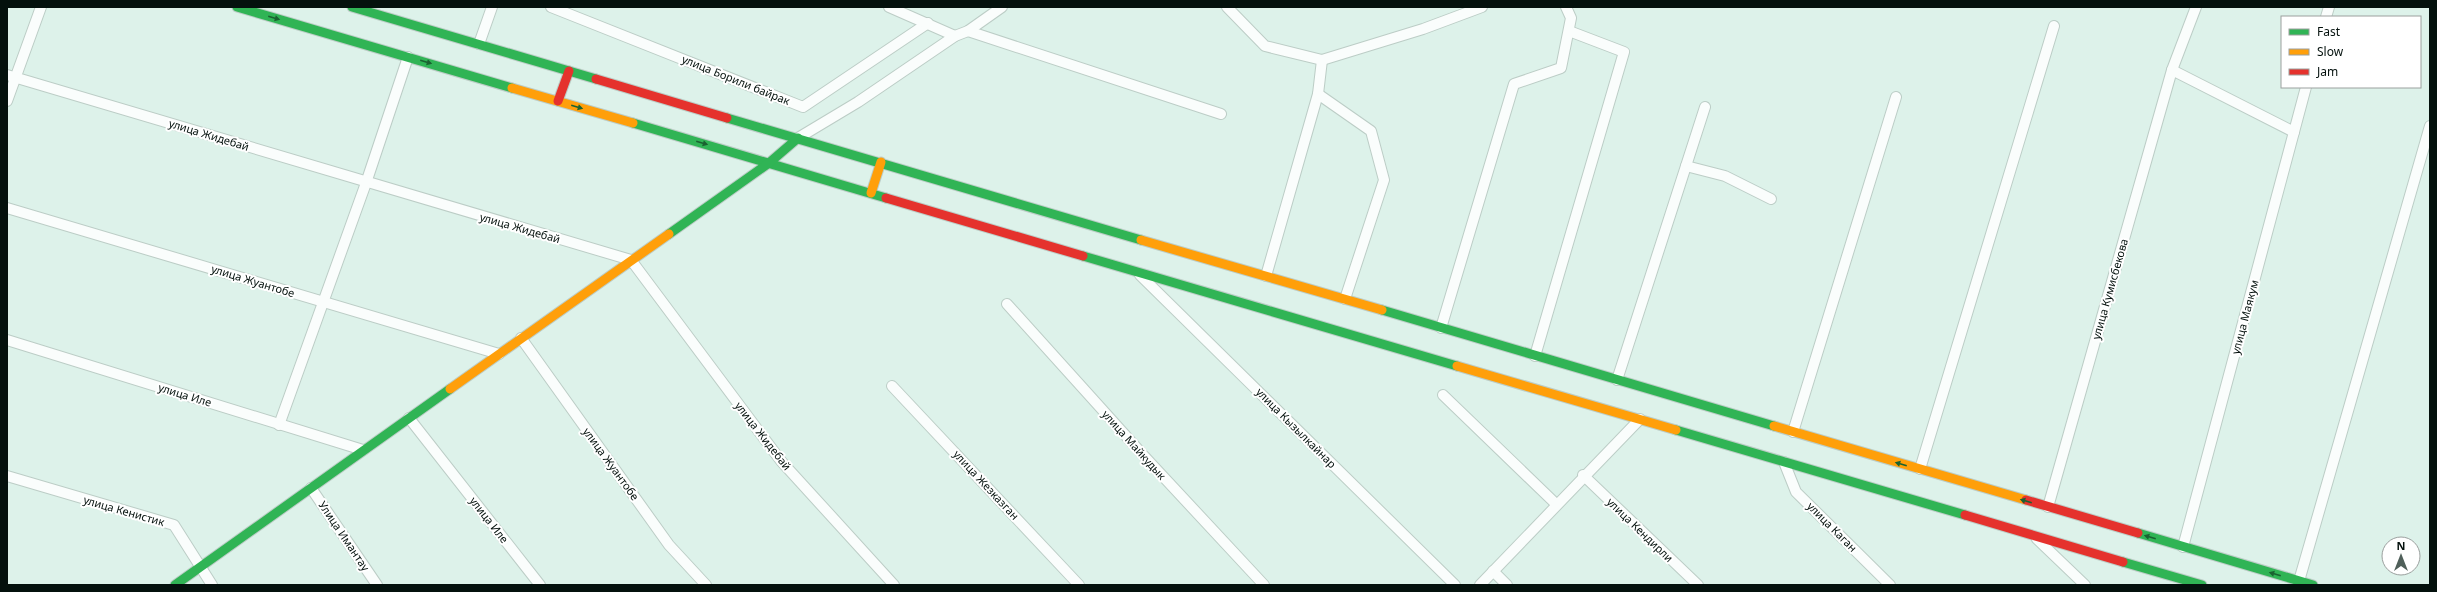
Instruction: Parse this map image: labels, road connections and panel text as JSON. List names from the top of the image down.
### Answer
{
  "streets": {
    "street": [
      "улица Борили байрак",
      "улица Жидебай",
      "улица Жуантобе",
      "улица Кумисбекова",
      "улица Маякум",
      "улица Иле",
      "улица Кызылкайнар",
      "улица Майкудык",
      "улица Жезказган",
      "улица Кенистик",
      "улица Каган",
      "улица Кендирли",
      "Улица Имантау"
    ]
  },
  "legend": ["Fast", "Slow", "Jam"],
  "north": "top"
}
